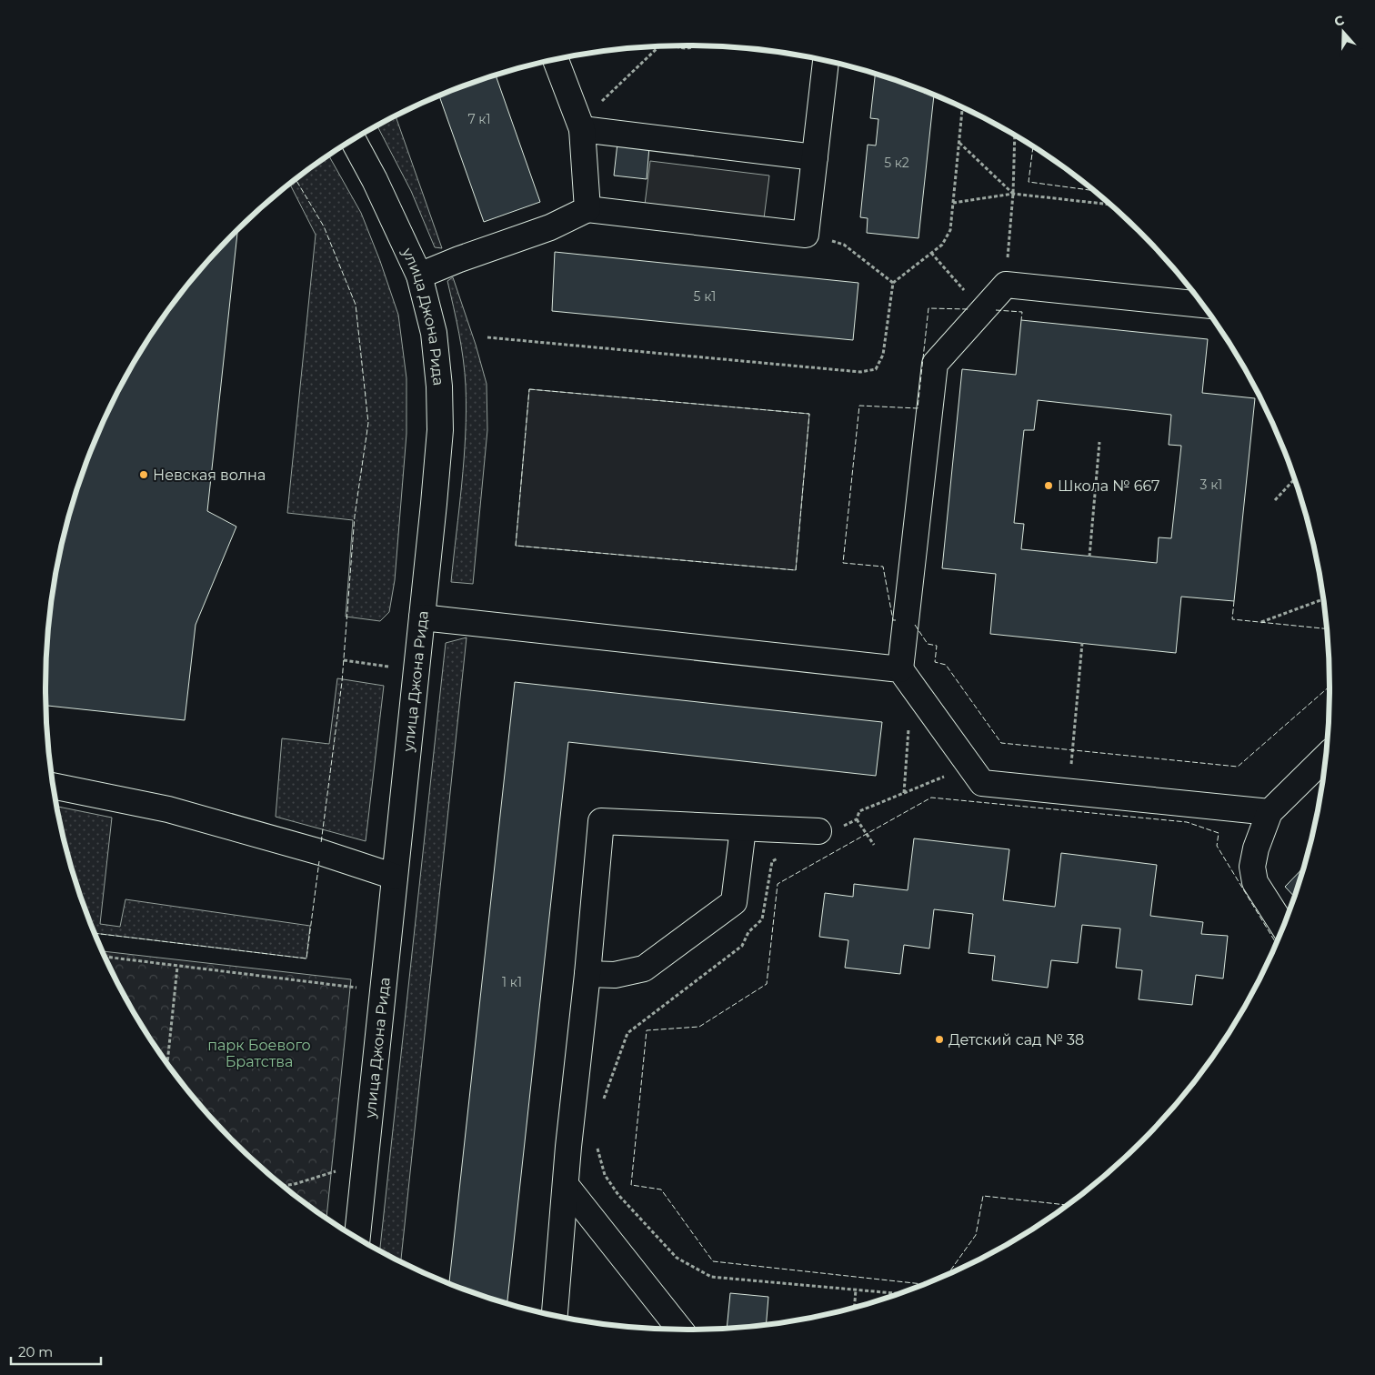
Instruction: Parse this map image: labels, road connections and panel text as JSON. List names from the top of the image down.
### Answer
{
  "streets": {
    "street": ["улица Джона Рида"]
  },
  "parks": ["парк Боевого Братства"],
  "places": ["Невская волна", "Школа № 667", "Детский сад № 38"],
  "house_numbers": [
    "7 к1",
    "5 к2",
    "5 к1",
    "3 к1",
    "1 к1"
  ],
  "scale_bar": "20 m",
  "north": "top"
}
